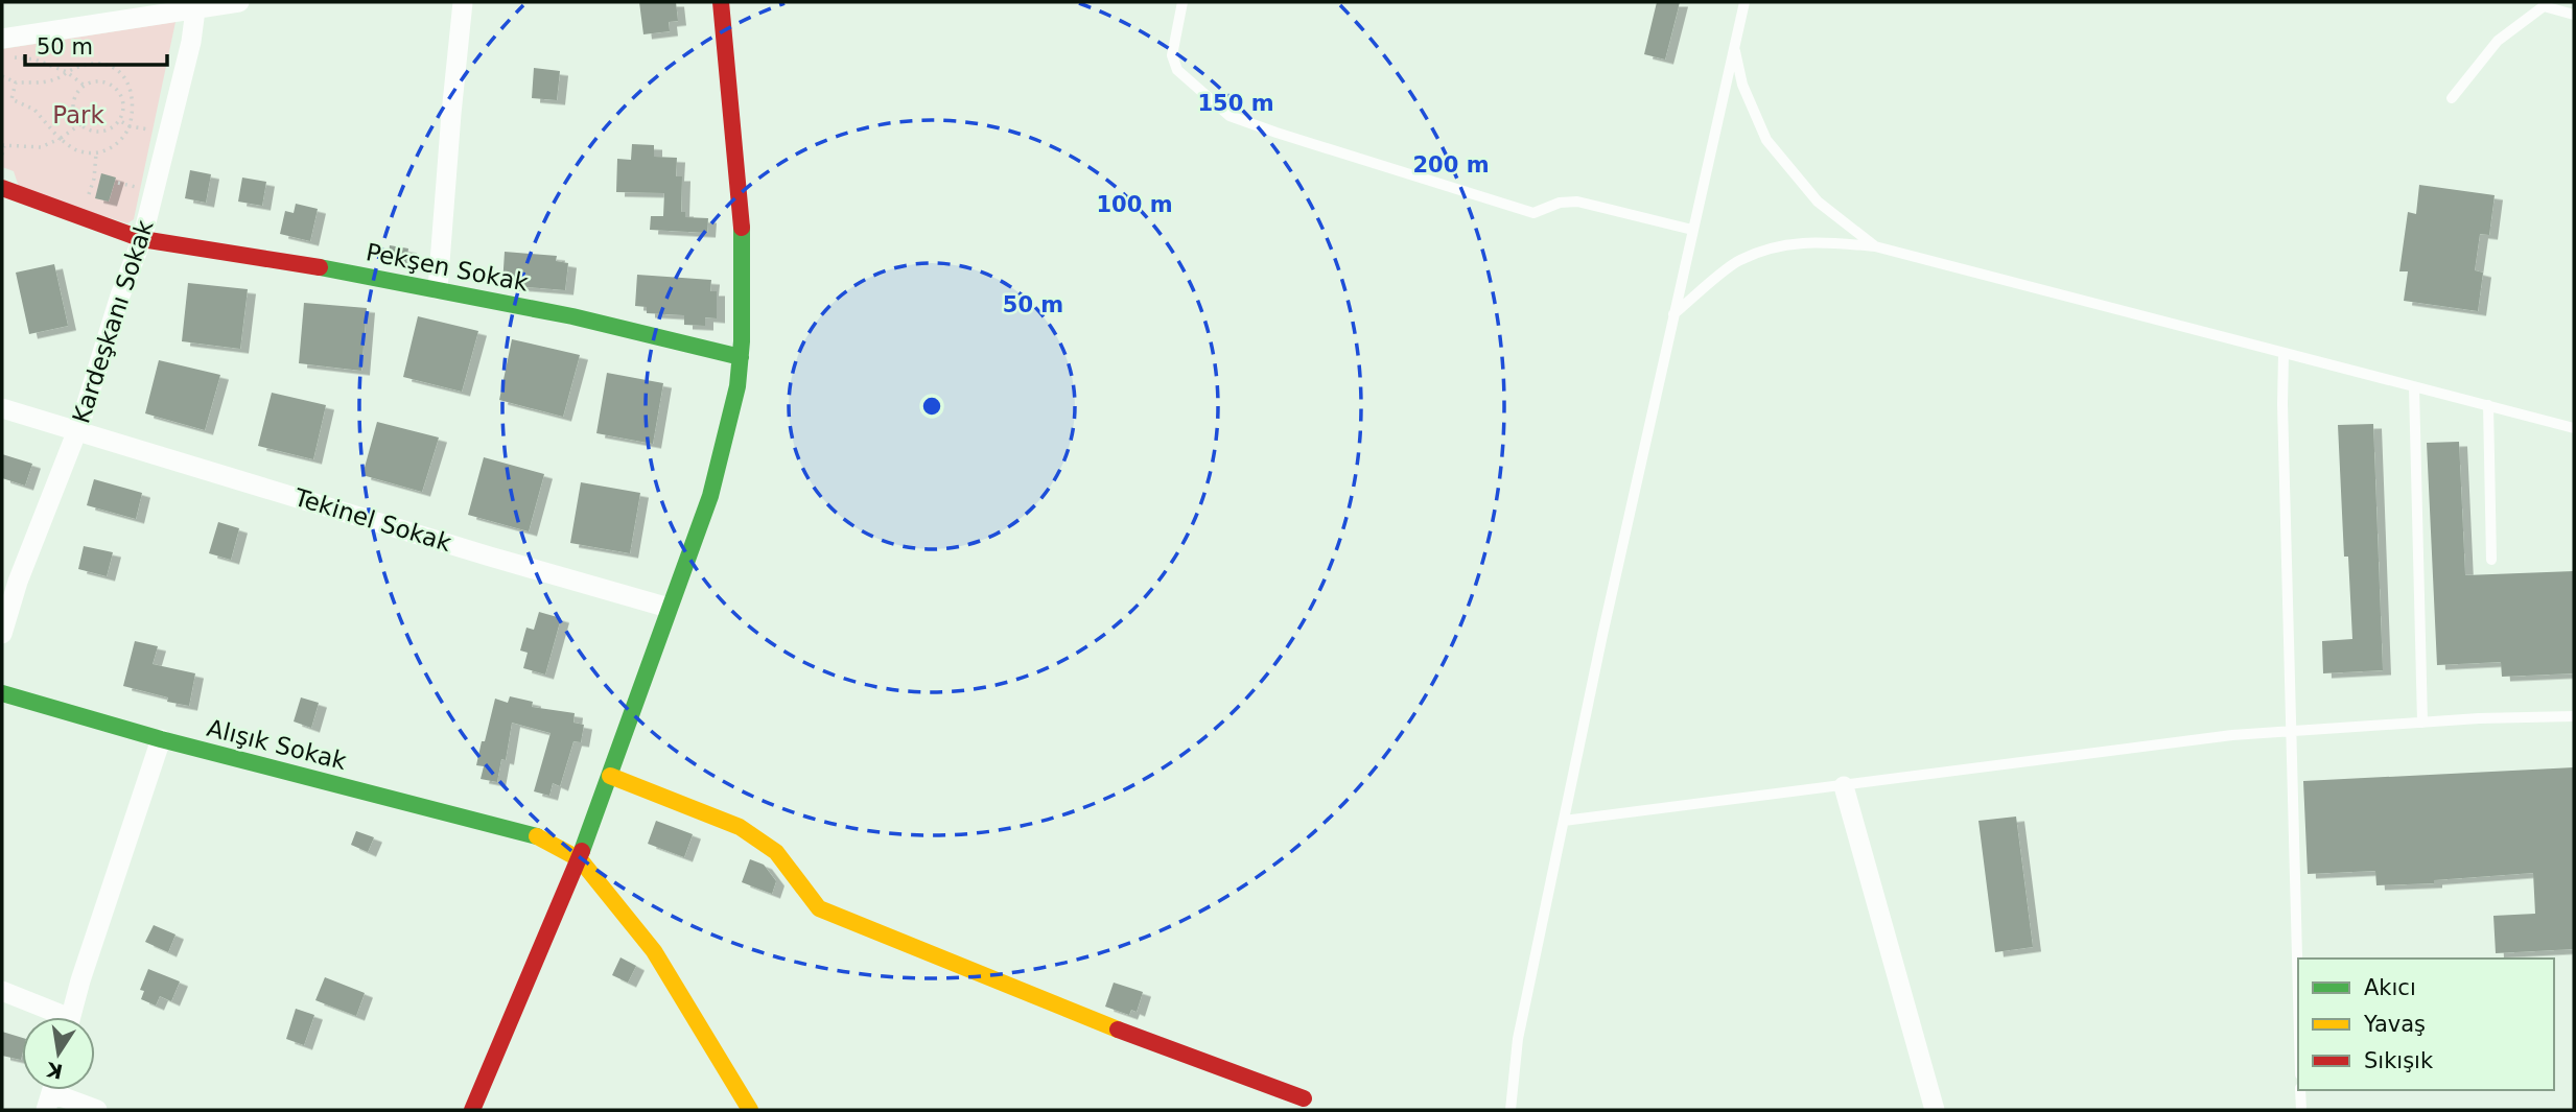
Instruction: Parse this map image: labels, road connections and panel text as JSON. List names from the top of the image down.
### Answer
{
  "streets": {
    "street": [
      "Pekşen Sokak",
      "Kardeşkanı Sokak",
      "Tekinel Sokak",
      "Alışık Sokak"
    ]
  },
  "crossings": [
    ["Pekşen Sokak", "Kardeşkanı Sokak"],
    ["Kardeşkanı Sokak", "Tekinel Sokak"]
  ],
  "parks": ["Park"],
  "legend": ["Akıcı", "Yavaş", "Sıkışık"],
  "scale_bar": "50 m",
  "north": "bottom",
  "rings": [
    "150 m",
    "200 m",
    "100 m",
    "50 m"
  ]
}
